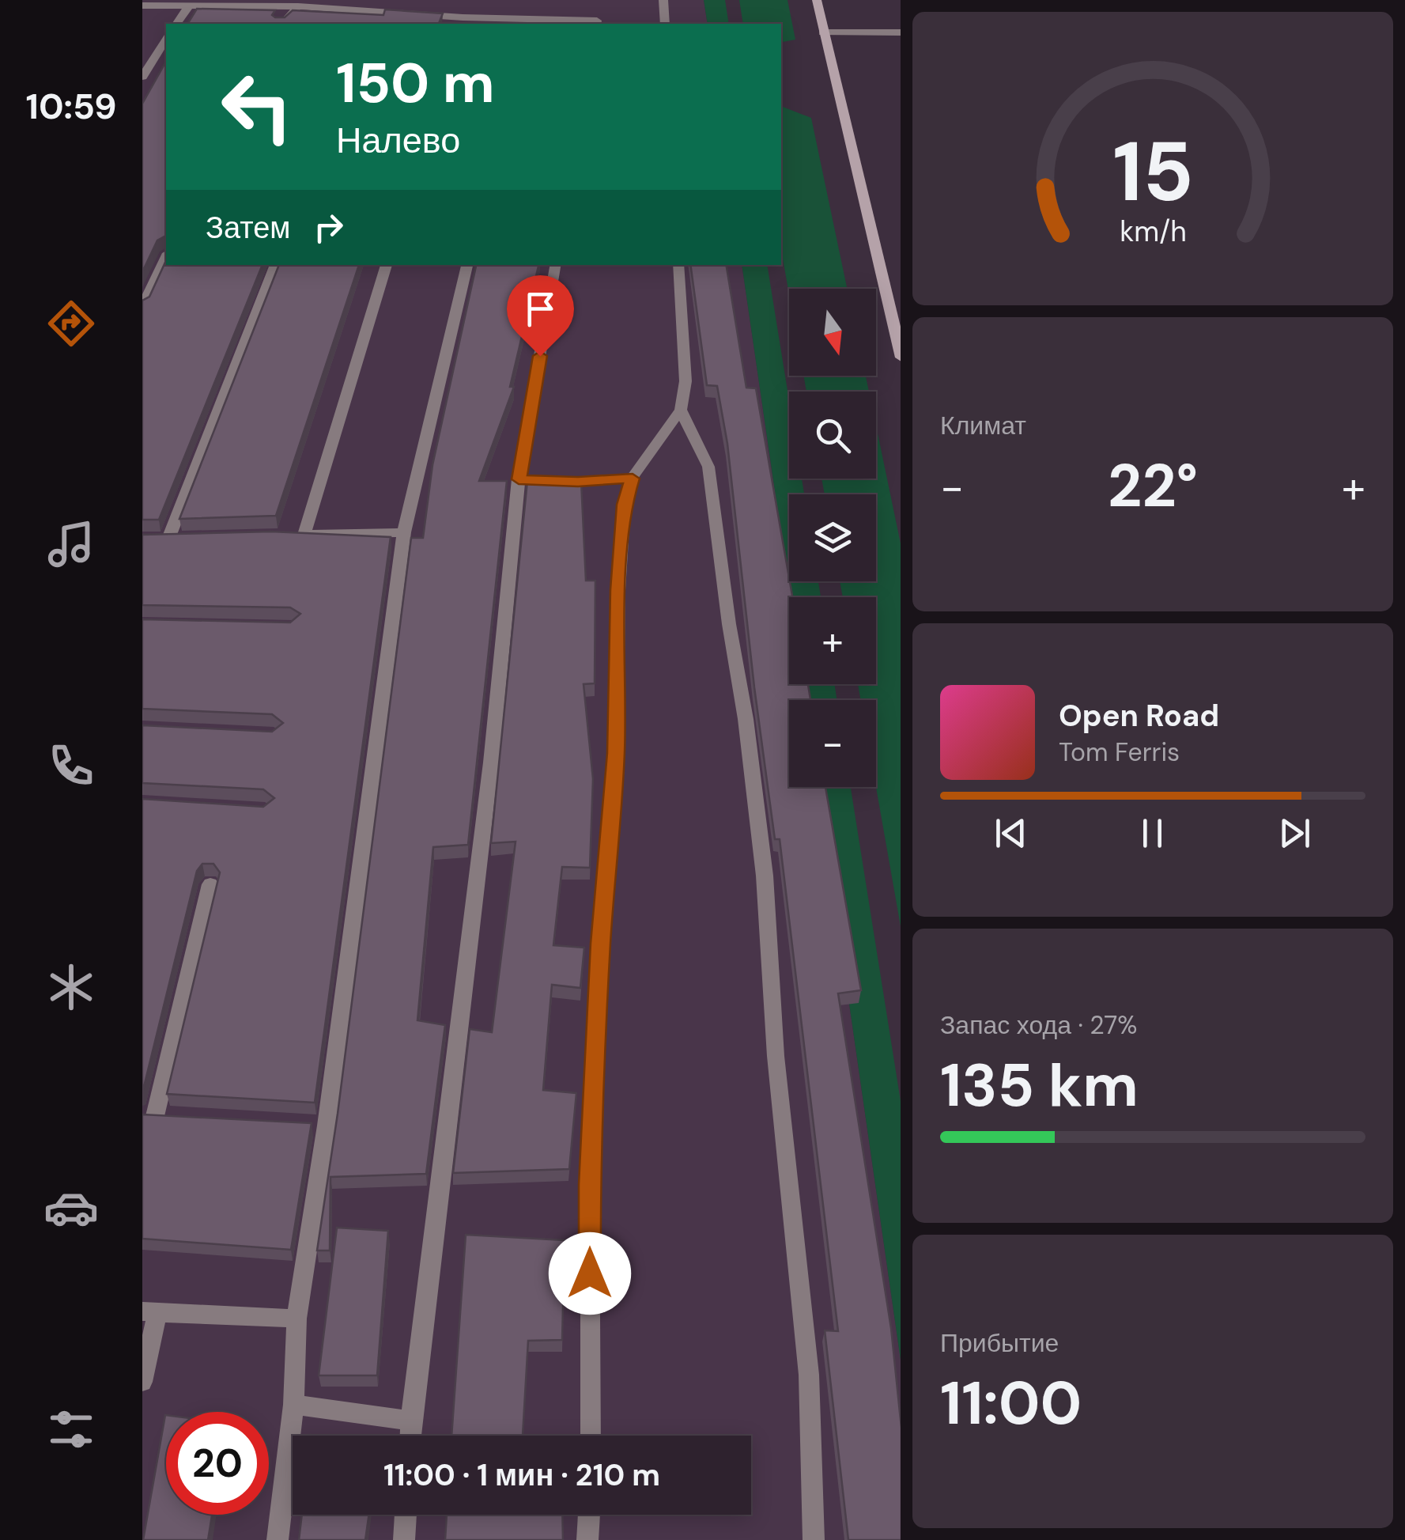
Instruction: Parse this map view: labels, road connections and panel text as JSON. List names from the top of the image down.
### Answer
{
  "north": "bottom",
  "page": {
    "tabs": "10:59",
    "turn": ["150 m", "Налево"],
    "then": "Затем",
    "map_buttons": ["+", "−"],
    "tile": [
      "Климат",
      ["Запас хода · 27%", "135 km"],
      ["Прибытие", "11:00"]
    ],
    "heat": ["−", "22°", "+"],
    "song": ["Open Road", "Tom Ferris"],
    "limit": "20",
    "trip": "11:00 · 1 мин · 210 m",
    "gauge": ["15", "km/h"]
  }
}
